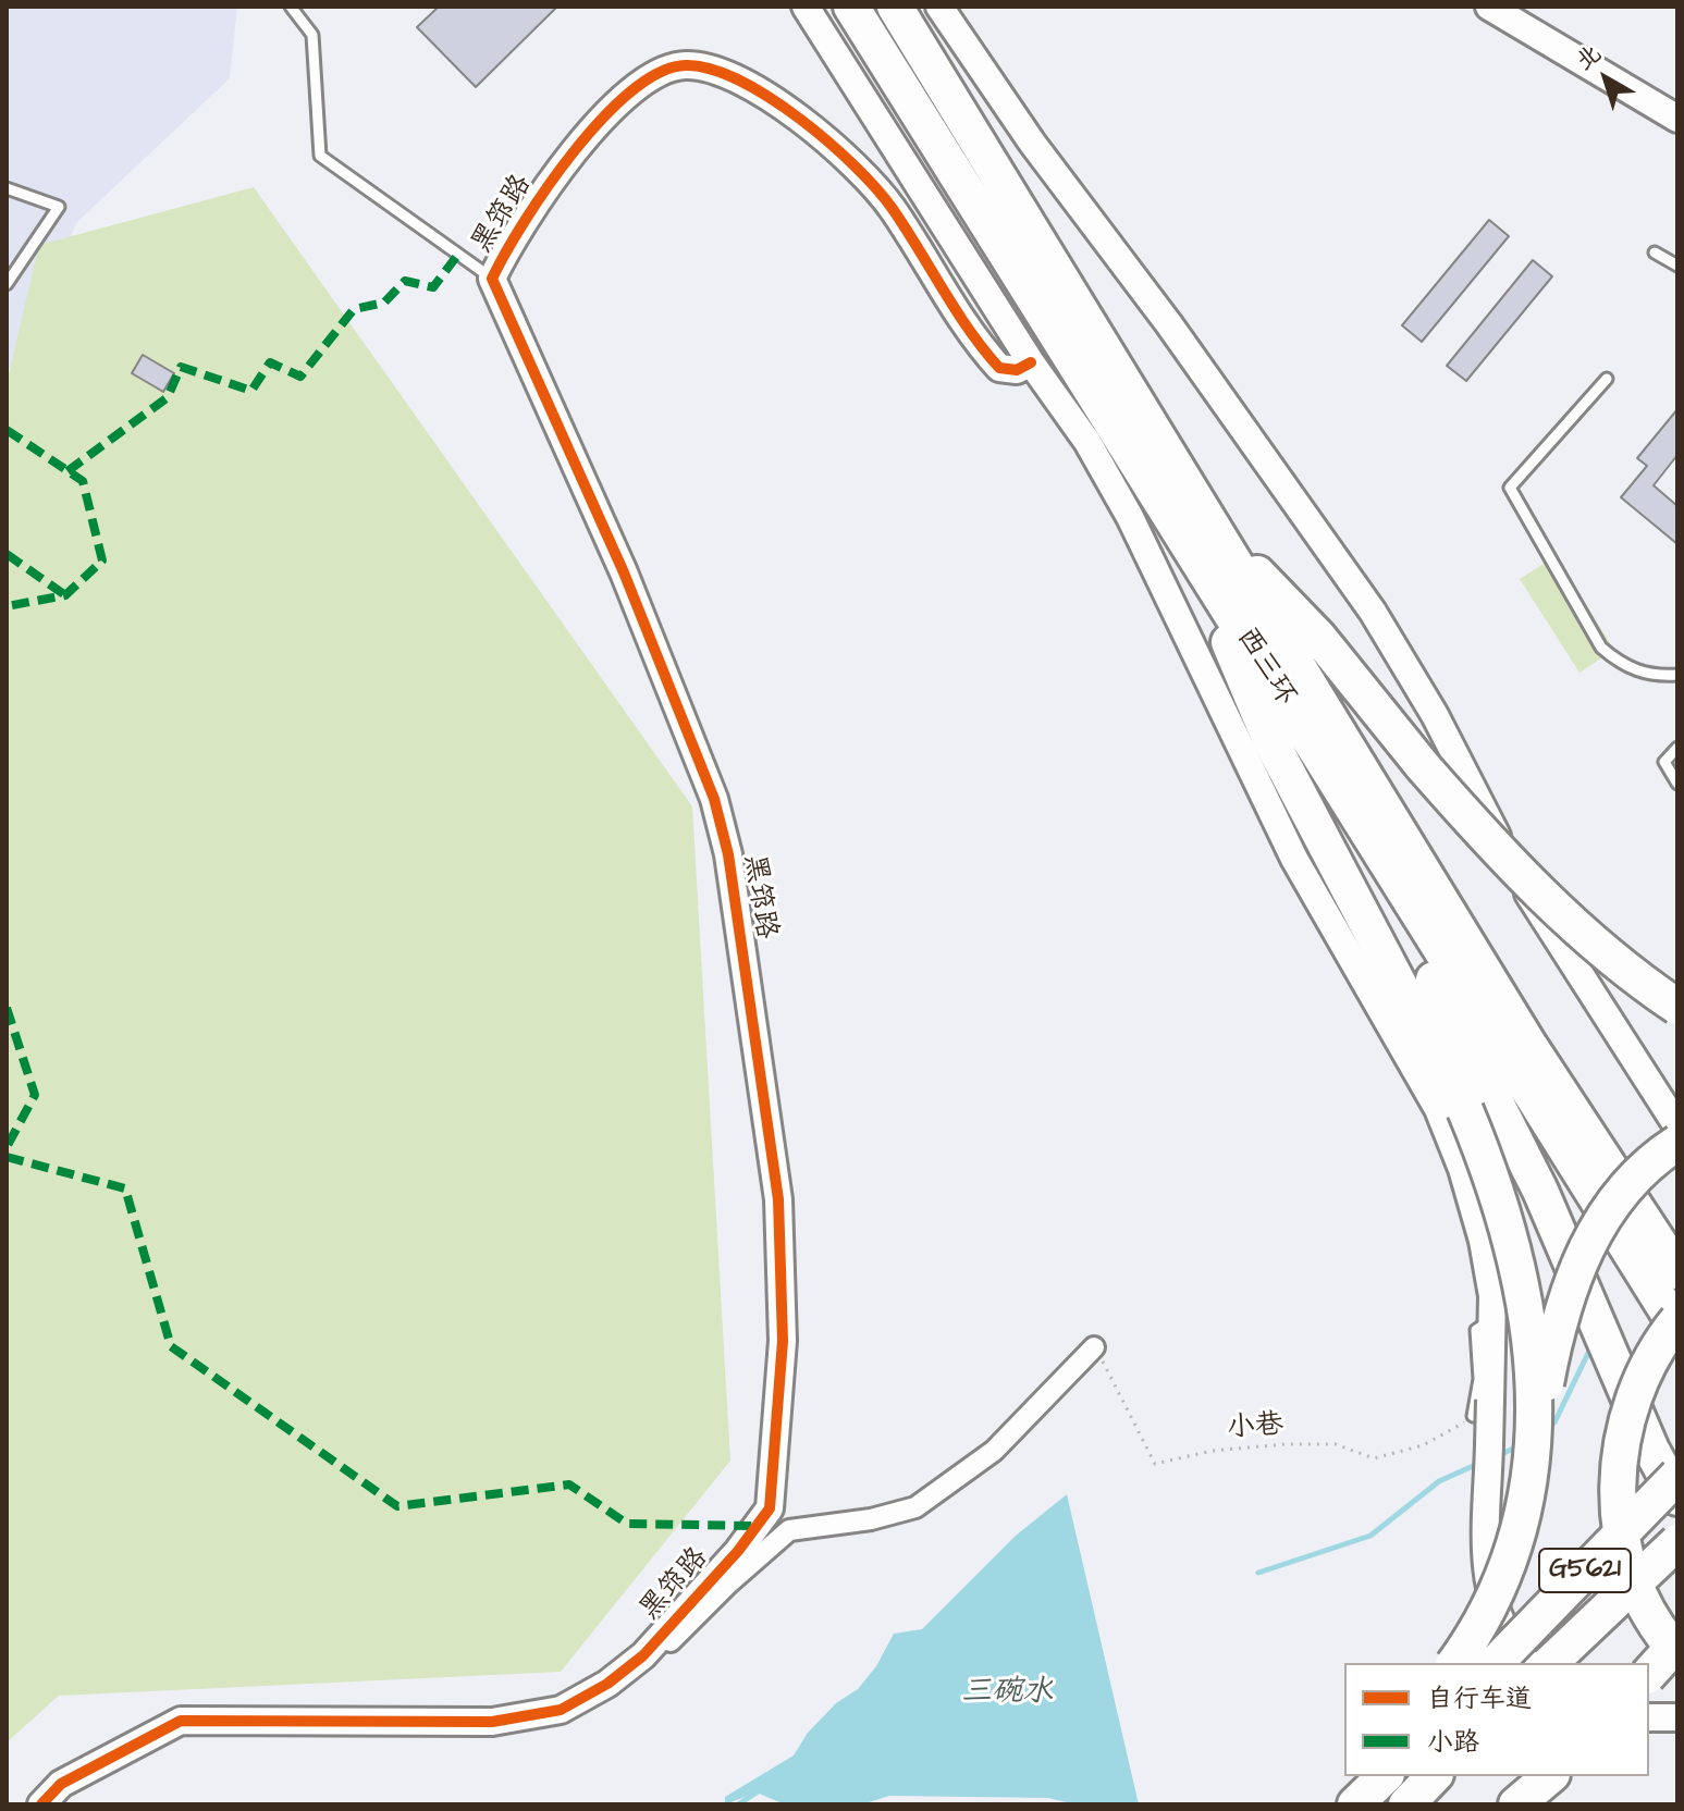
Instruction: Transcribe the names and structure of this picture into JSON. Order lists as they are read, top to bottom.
{
  "streets": {
    "highway": ["西三环", "G5621"],
    "main road": ["黑筇路"],
    "path": ["小巷"]
  },
  "water": ["三碗水"],
  "legend": ["自行车道", "小路"],
  "north": "top left"
}
